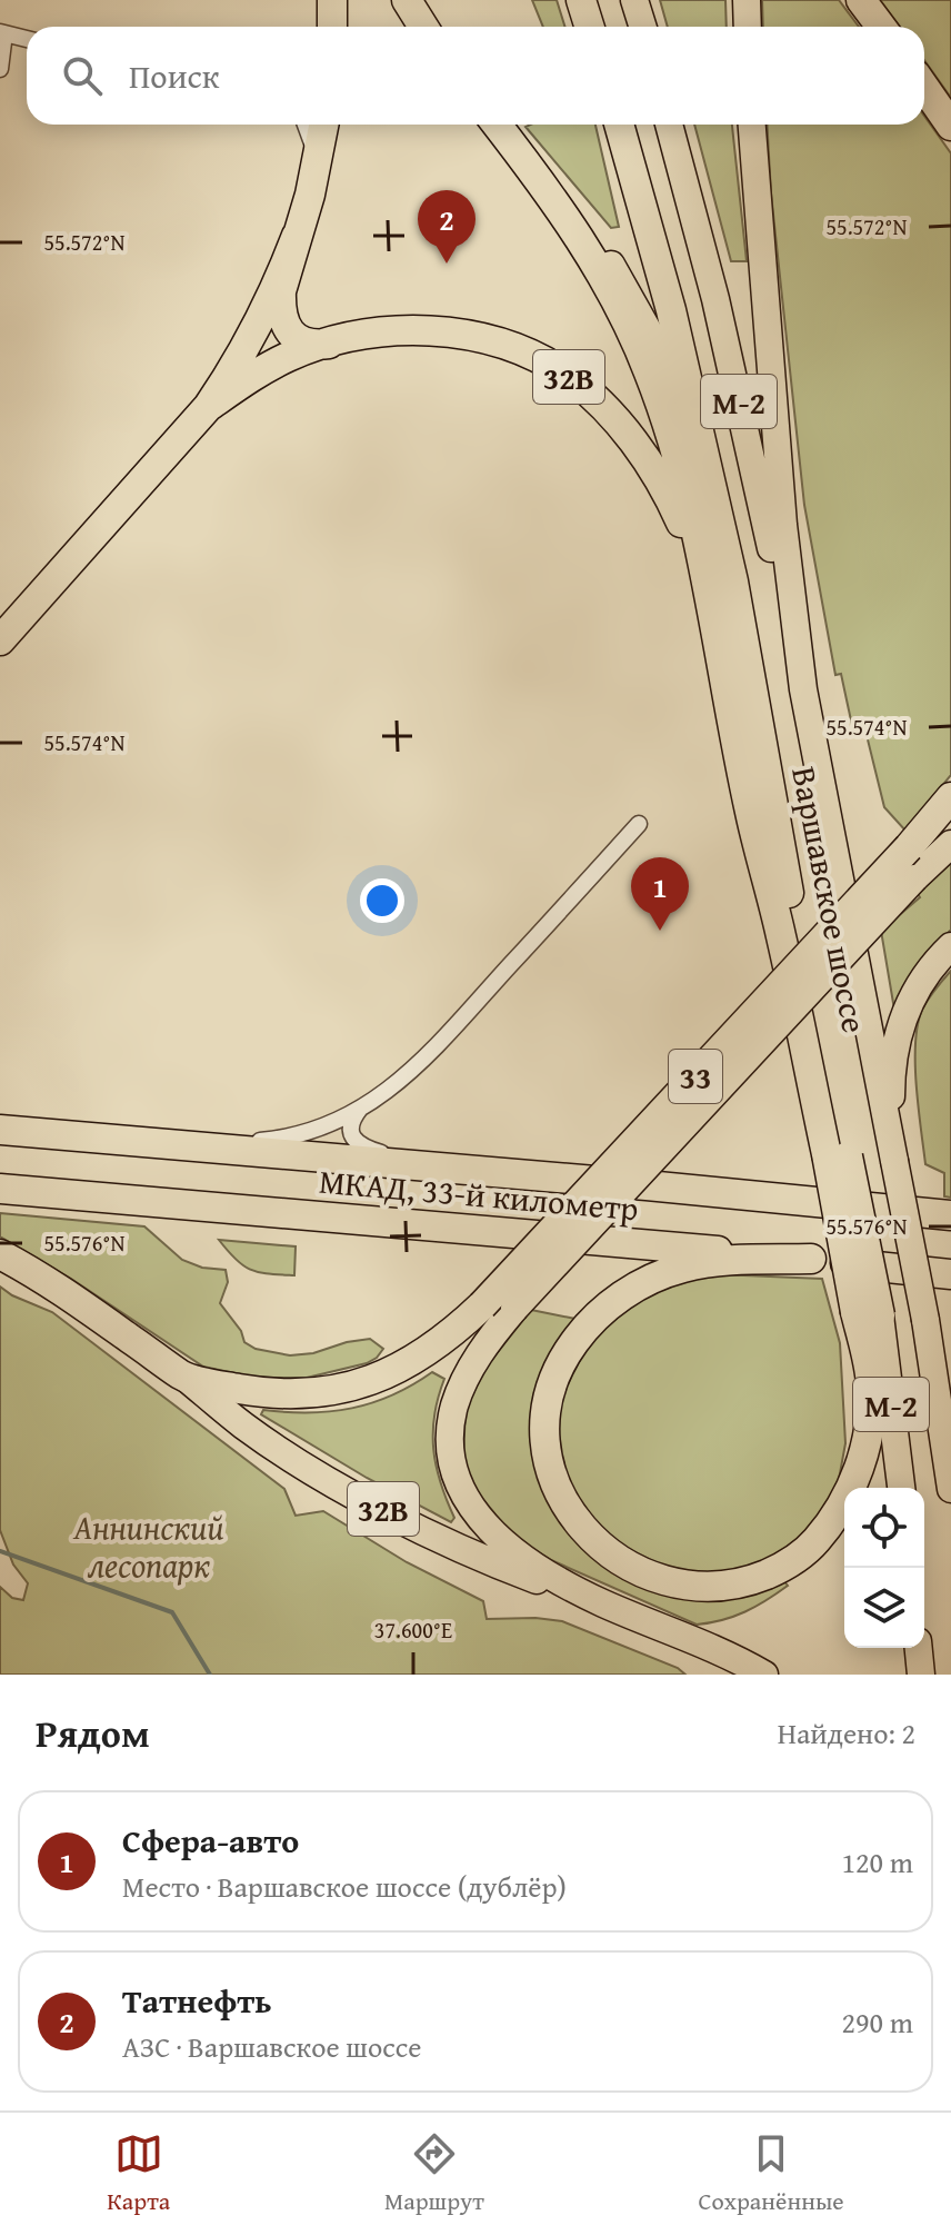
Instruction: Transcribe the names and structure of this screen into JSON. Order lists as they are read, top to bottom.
{
  "streets": {
    "highway": [
      "32B",
      "М-2",
      "Варшавское шоссе",
      "33",
      "МКАД, 33-й километр"
    ]
  },
  "crossings": [
    ["32B", "М-2"],
    ["32B", "Варшавское шоссе"],
    ["32B", "33"],
    ["М-2", "Варшавское шоссе"]
  ],
  "parks": ["Аннинский лесопарк"],
  "page": {
    "search": "Поиск",
    "pins": ["2", "1"],
    "heading": ["Рядом", "Найдено: 2"],
    "list": [
      {
        "mark": "1",
        "name": "Сфера-авто",
        "note": "Место · Варшавское шоссе (дублёр)",
        "value": "120 m"
      },
      {
        "mark": "2",
        "name": "Татнефть",
        "note": "АЗС · Варшавское шоссе",
        "value": "290 m"
      }
    ],
    "nav": ["Карта", "Маршрут", "Сохранённые"]
  },
  "coordinates": [
    "55.572°N",
    "55.574°N",
    "55.576°N",
    "37.600°E"
  ]
}
